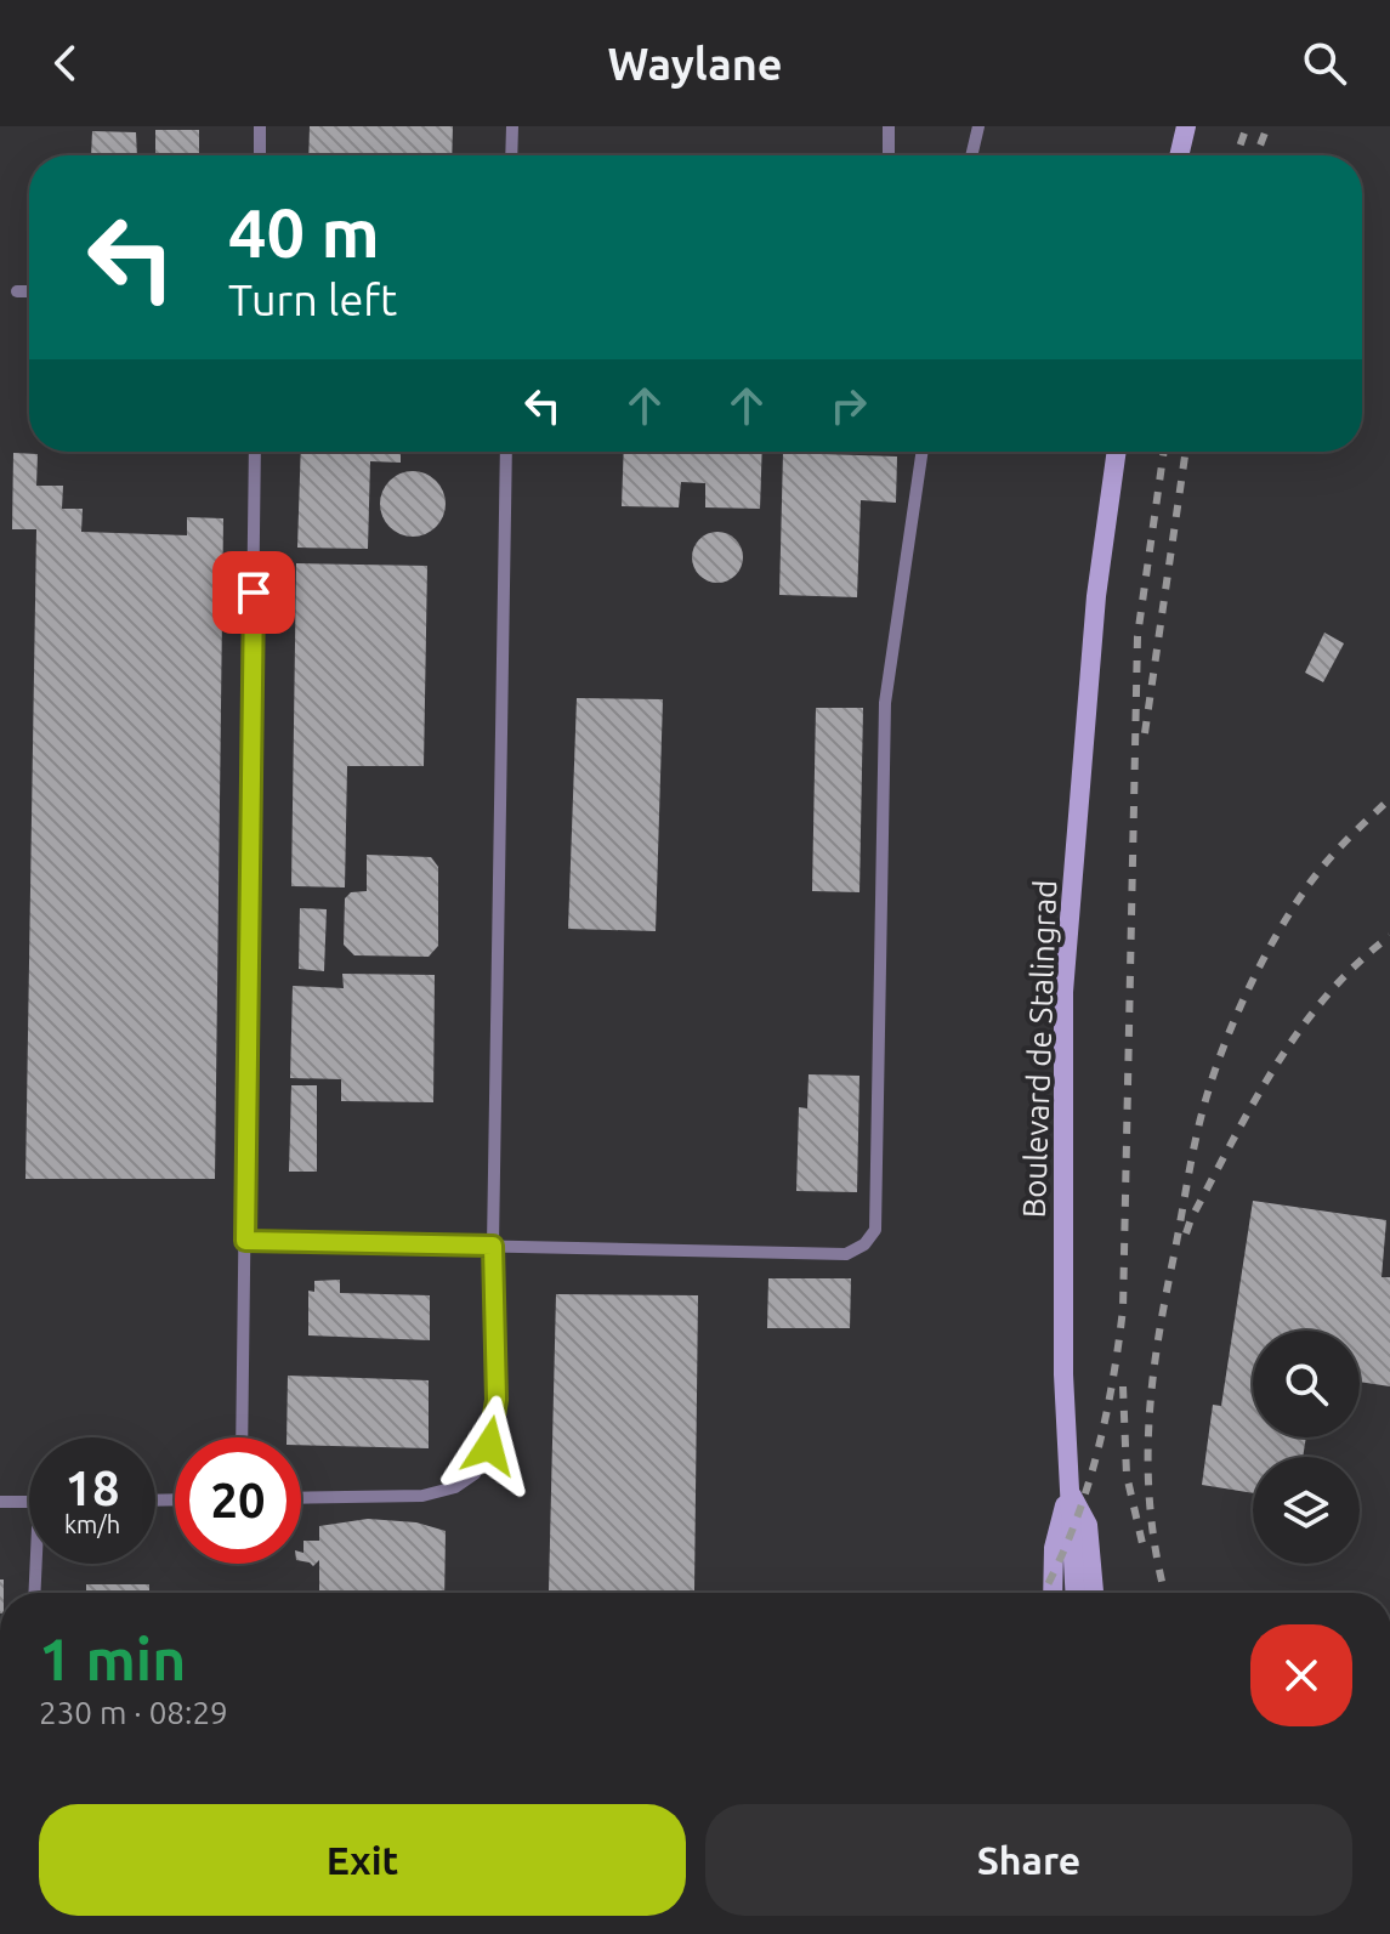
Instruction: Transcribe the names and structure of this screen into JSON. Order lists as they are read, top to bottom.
{
  "streets": {
    "main road": ["Boulevard de Stalingrad"]
  },
  "page": {
    "header": "Waylane",
    "turn": ["40 m", "Turn left"],
    "speed": "18 km/h",
    "limit": "20",
    "heading": ["1 min", "230 m · 08:29"],
    "buttons": ["Exit", "Share"]
  }
}
